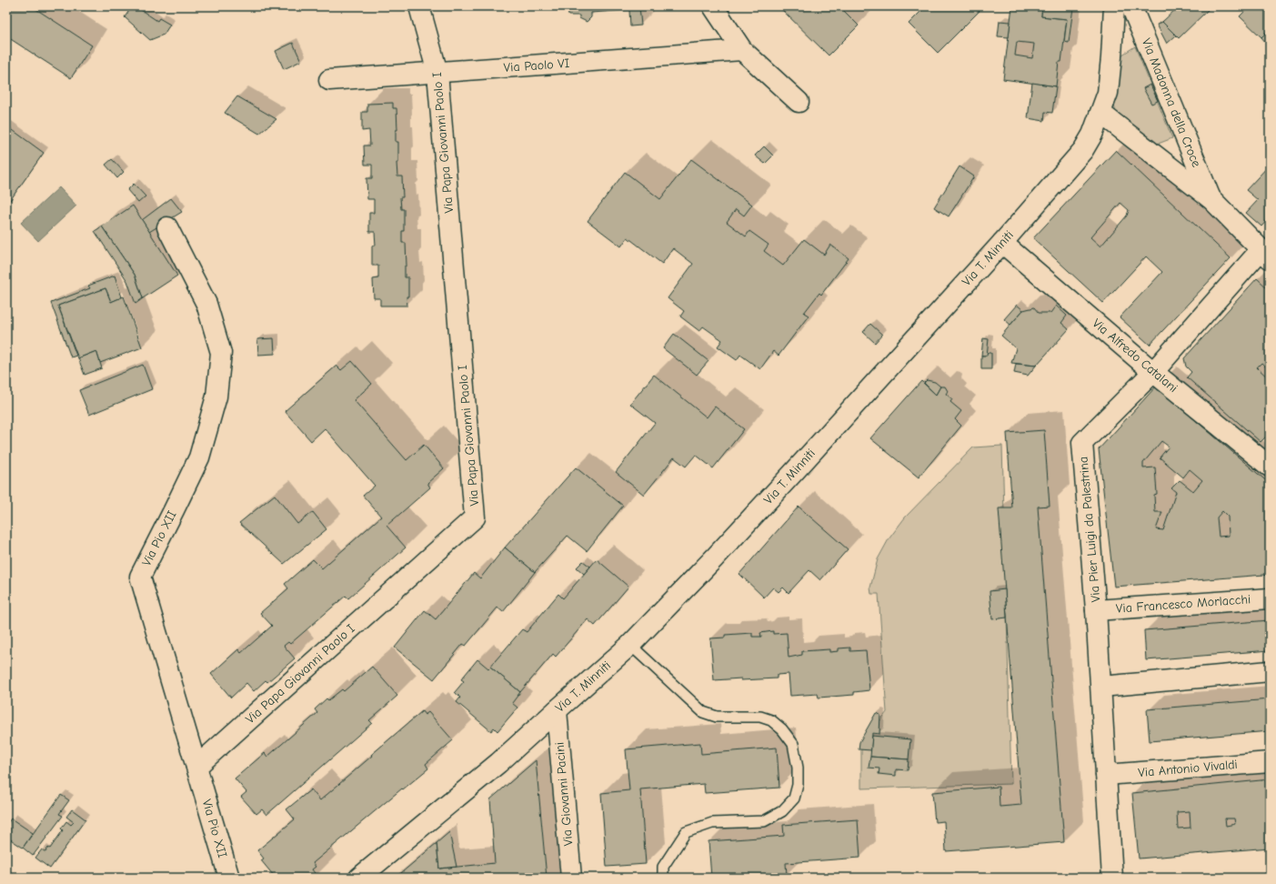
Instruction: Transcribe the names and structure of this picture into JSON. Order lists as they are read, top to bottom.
{
  "streets": {
    "street": [
      "Via Paolo VI",
      "Via Madonna della Croce",
      "Via Papa Giovanni Paolo I",
      "Via T. Minniti",
      "Via Alfredo Catalani",
      "Via Pier Luigi da Palestrina",
      "Via Pio XII",
      "Via Francesco Morlacchi",
      "Via Antonio Vivaldi",
      "Via Giovanni Pacini"
    ]
  },
  "crossings": [
    ["Via Paolo VI", "Via Papa Giovanni Paolo I"],
    ["Via Madonna della Croce", "Via T. Minniti"],
    ["Via Madonna della Croce", "Via Pier Luigi da Palestrina"],
    ["Via Papa Giovanni Paolo I", "Via Pio XII"],
    ["Via T. Minniti", "Via Alfredo Catalani"],
    ["Via T. Minniti", "Via Giovanni Pacini"],
    ["Via Alfredo Catalani", "Via Pier Luigi da Palestrina"],
    ["Via Pier Luigi da Palestrina", "Via Francesco Morlacchi"],
    ["Via Pier Luigi da Palestrina", "Via Antonio Vivaldi"]
  ]
}
